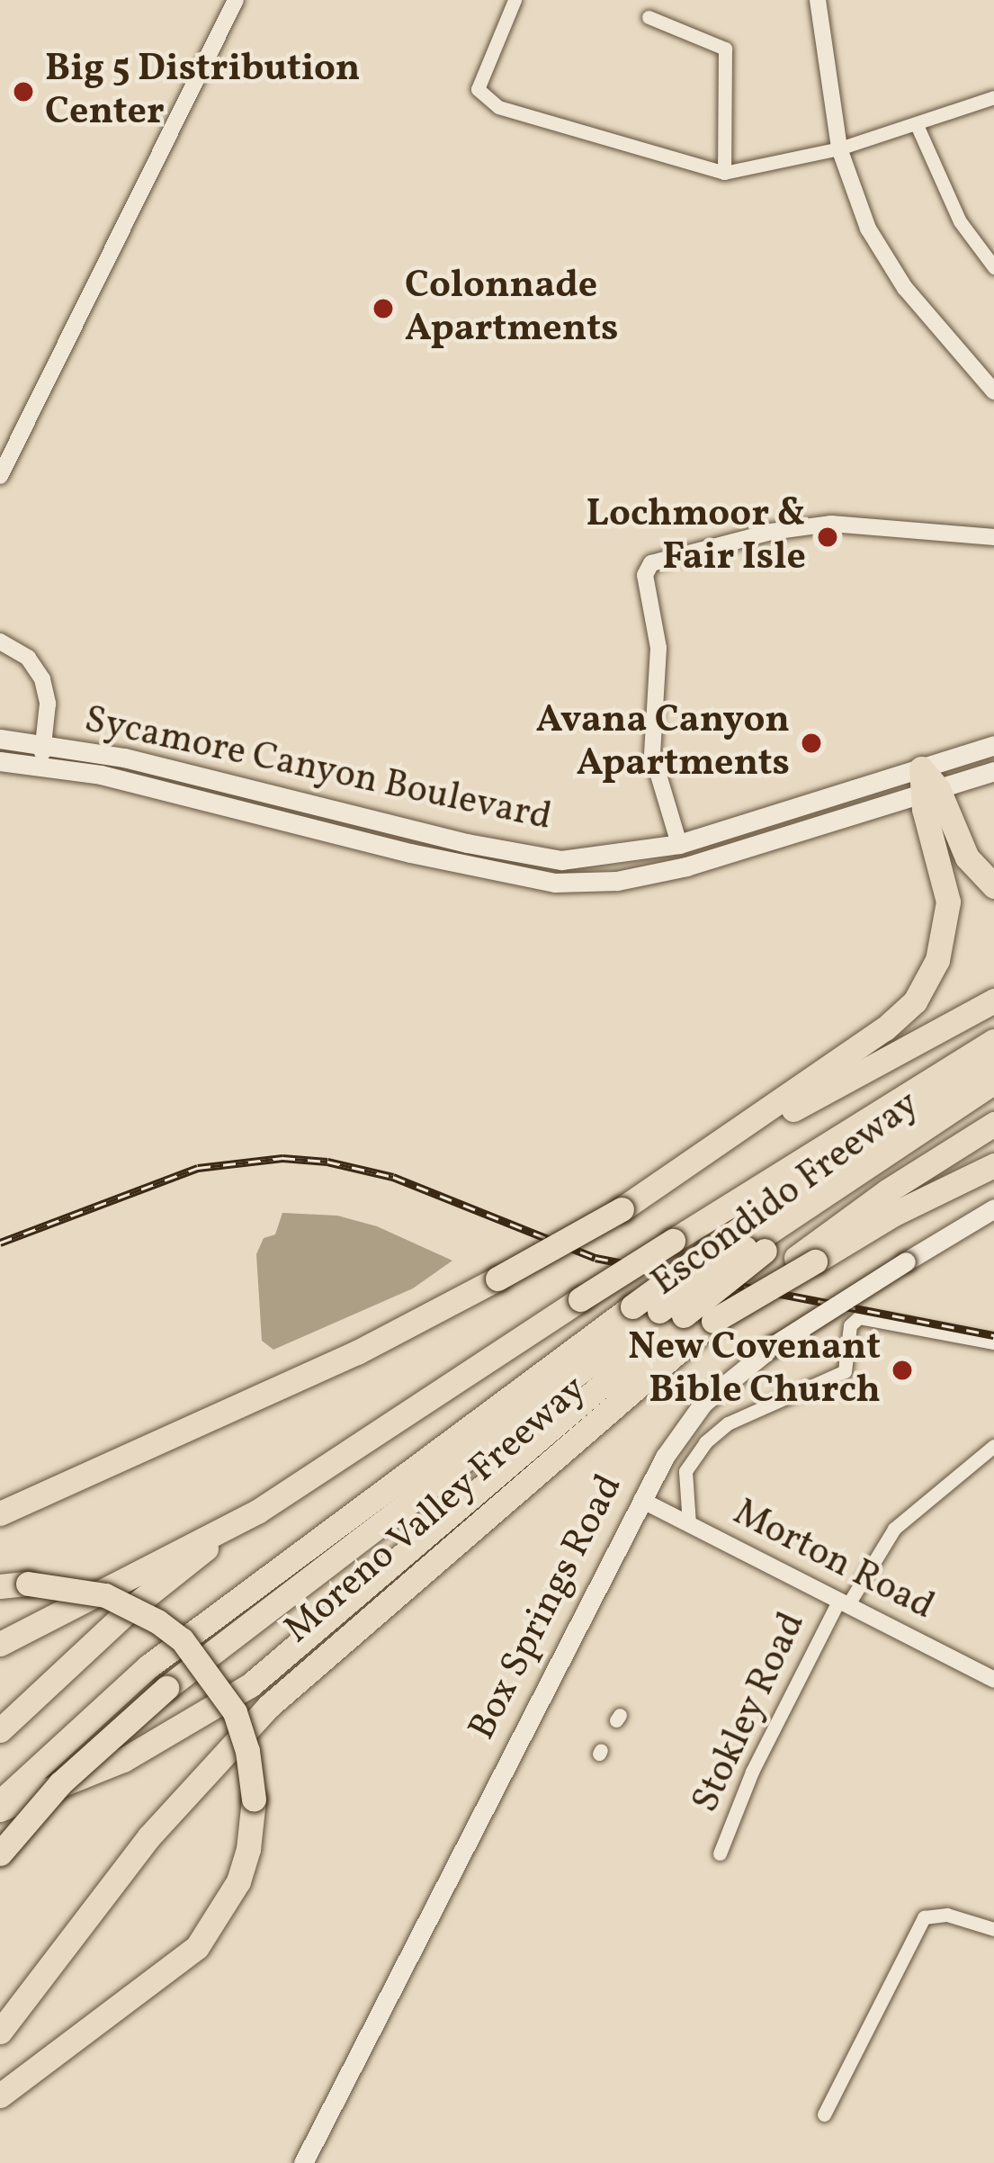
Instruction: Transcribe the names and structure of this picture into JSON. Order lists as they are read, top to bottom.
{
  "streets": {
    "highway": ["Escondido Freeway", "Moreno Valley Freeway"],
    "main road": ["Sycamore Canyon Boulevard", "Box Springs Road"],
    "street": ["Morton Road", "Stokley Road"]
  },
  "crossings": [
    ["Morton Road", "Box Springs Road"],
    ["Morton Road", "Stokley Road"]
  ],
  "places": [
    "Big 5 Distribution Center",
    "Colonnade Apartments",
    "Lochmoor & Fair Isle",
    "Avana Canyon Apartments",
    "New Covenant Bible Church"
  ]
}
